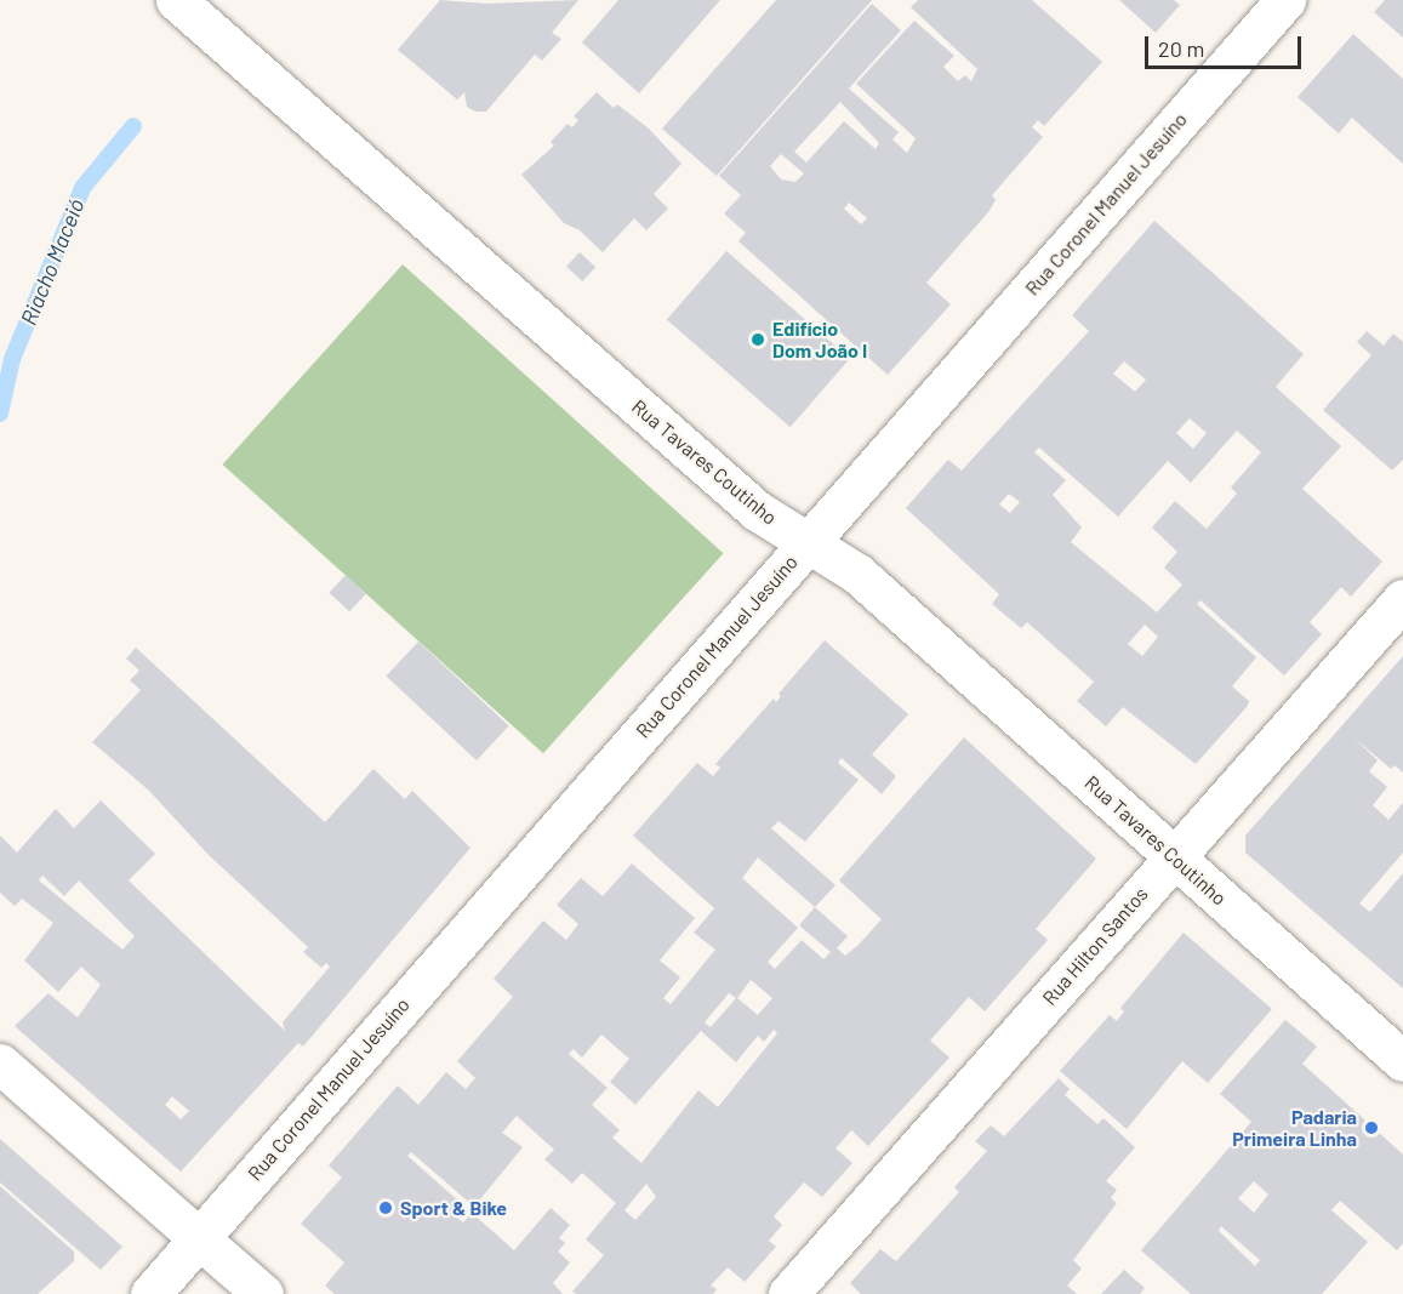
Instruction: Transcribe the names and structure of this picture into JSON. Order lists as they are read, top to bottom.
{
  "streets": {
    "street": ["Rua Coronel Manuel Jesuíno", "Rua Tavares Coutinho", "Rua Hilton Santos"]
  },
  "crossings": [
    ["Rua Coronel Manuel Jesuíno", "Rua Tavares Coutinho"],
    ["Rua Tavares Coutinho", "Rua Hilton Santos"]
  ],
  "water": ["Riacho Maceió"],
  "places": ["Edifício Dom João I", "Padaria Primeira Linha", "Sport & Bike"],
  "scale_bar": "20 m"
}
